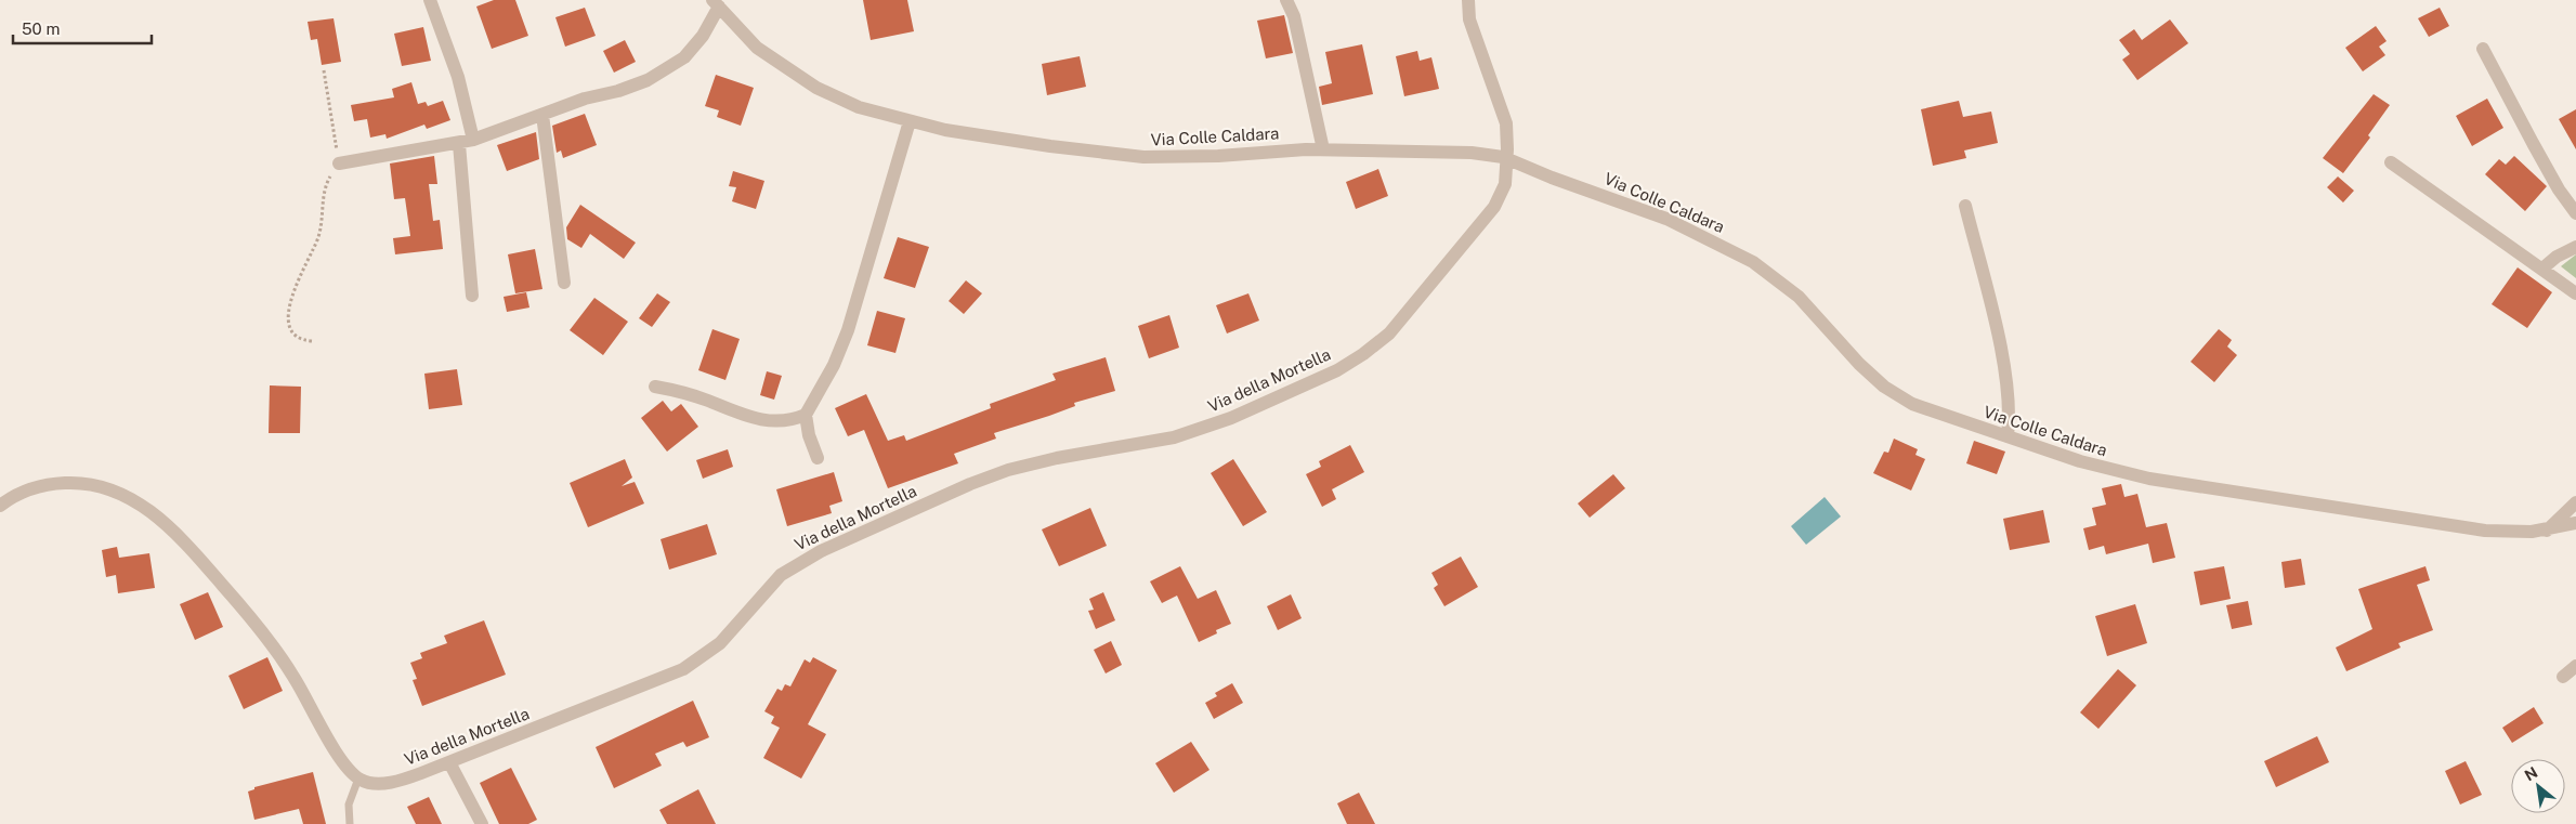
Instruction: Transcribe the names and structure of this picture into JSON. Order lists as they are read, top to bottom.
{
  "streets": {
    "street": ["Via Colle Caldara", "Via della Mortella"]
  },
  "crossings": [
    ["Via Colle Caldara", "Via della Mortella"]
  ],
  "scale_bar": "50 m",
  "north": "top left"
}
